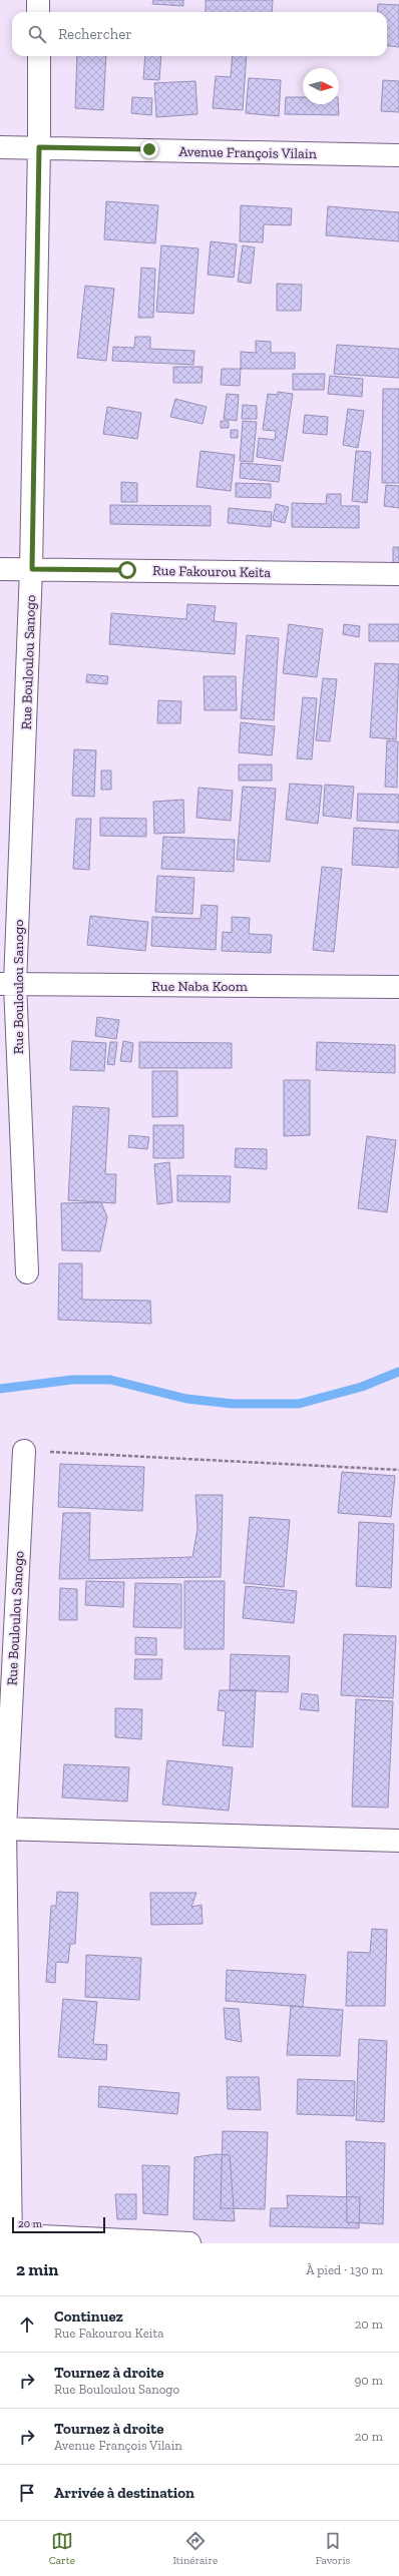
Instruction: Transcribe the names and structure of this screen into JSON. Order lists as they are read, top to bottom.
{
  "streets": {
    "street": [
      "Avenue François Vilain",
      "Rue Fakourou Keita",
      "Rue Bouloulou Sanogo",
      "Rue Naba Koom"
    ]
  },
  "crossings": [
    ["Avenue François Vilain", "Rue Bouloulou Sanogo"],
    ["Rue Fakourou Keita", "Rue Bouloulou Sanogo"],
    ["Rue Bouloulou Sanogo", "Rue Naba Koom"]
  ],
  "scale_bar": "20 m",
  "north": "right",
  "page": {
    "search": "Rechercher",
    "scale": "20 m",
    "heading": ["2 min", "À pied · 130 m"],
    "list": [
      ["Continuez", "Rue Fakourou Keita", "20 m"],
      ["Tournez à droite", "Rue Bouloulou Sanogo", "90 m"],
      ["Tournez à droite", "Avenue François Vilain", "20 m"],
      "Arrivée à destination"
    ],
    "nav": ["Carte", "Itinéraire", "Favoris"]
  }
}
